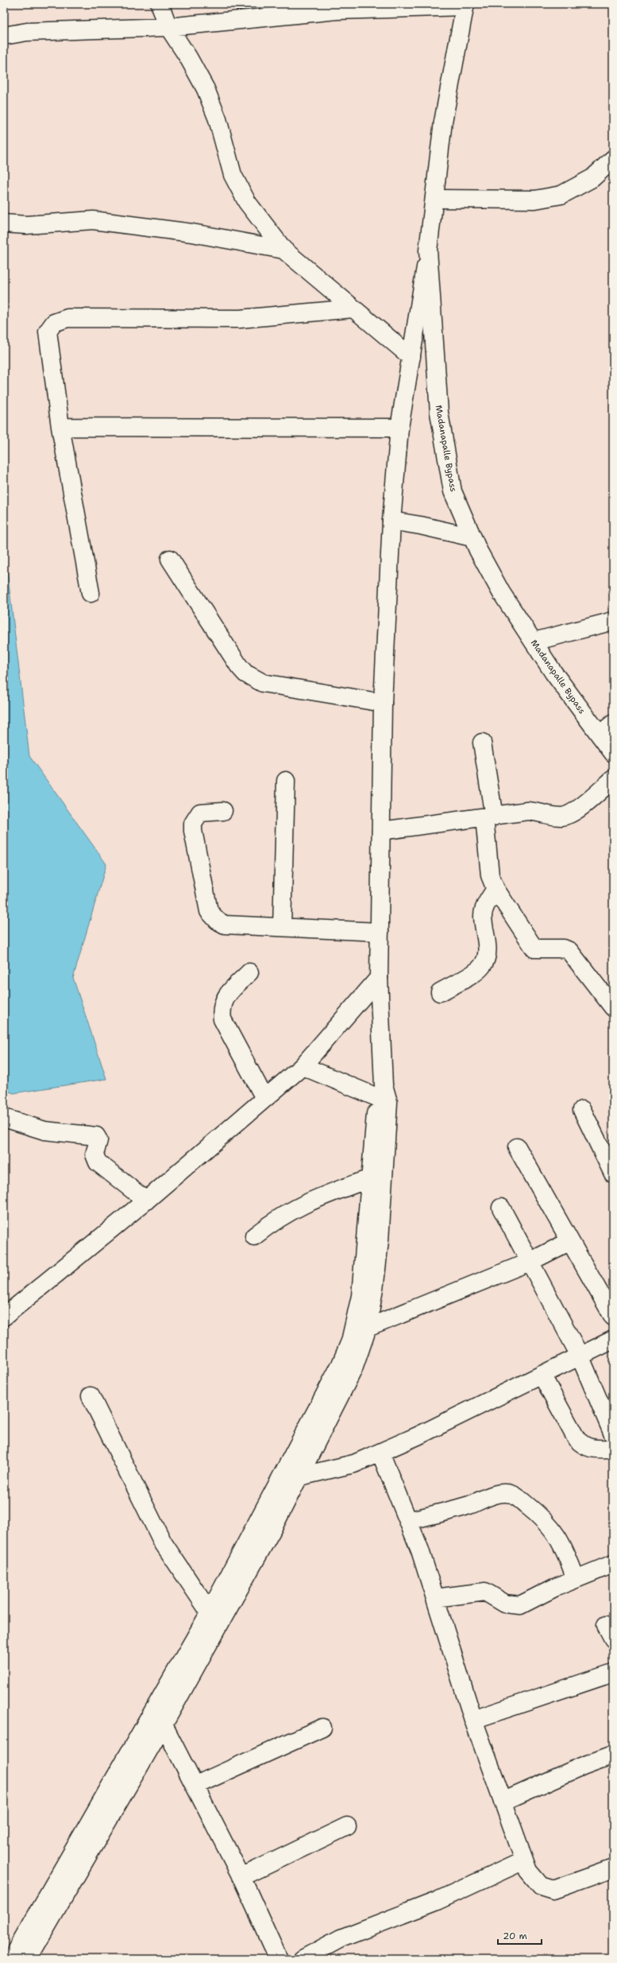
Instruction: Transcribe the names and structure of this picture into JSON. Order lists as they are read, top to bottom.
{
  "streets": {
    "main road": ["Madanapalle Bypass"]
  },
  "scale_bar": "20 m"
}
